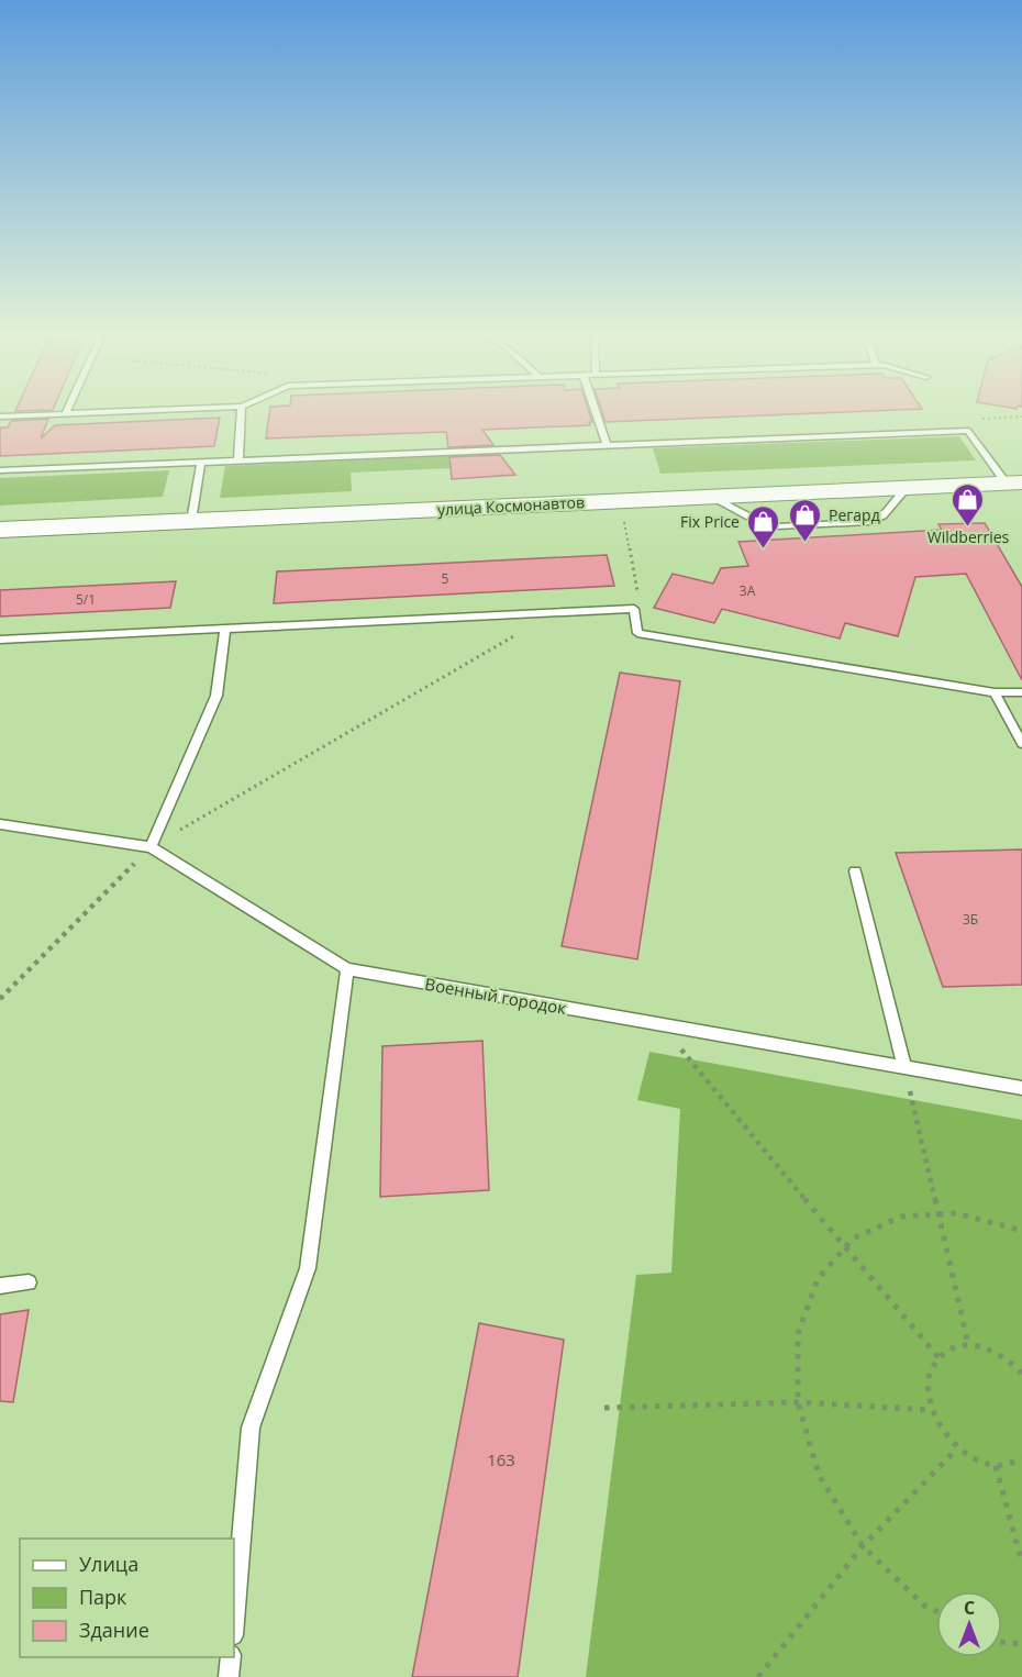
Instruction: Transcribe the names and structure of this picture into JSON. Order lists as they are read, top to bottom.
{
  "streets": {
    "main road": ["улица Космонавтов"],
    "lane": ["Военный городок"]
  },
  "places": {
    "shop": ["Wildberries", "Регард", "Fix Price"]
  },
  "house_numbers": [
    "5",
    "3А",
    "5/1",
    "3Б",
    "163"
  ],
  "legend": ["Улица", "Парк", "Здание"],
  "north": "top"
}
